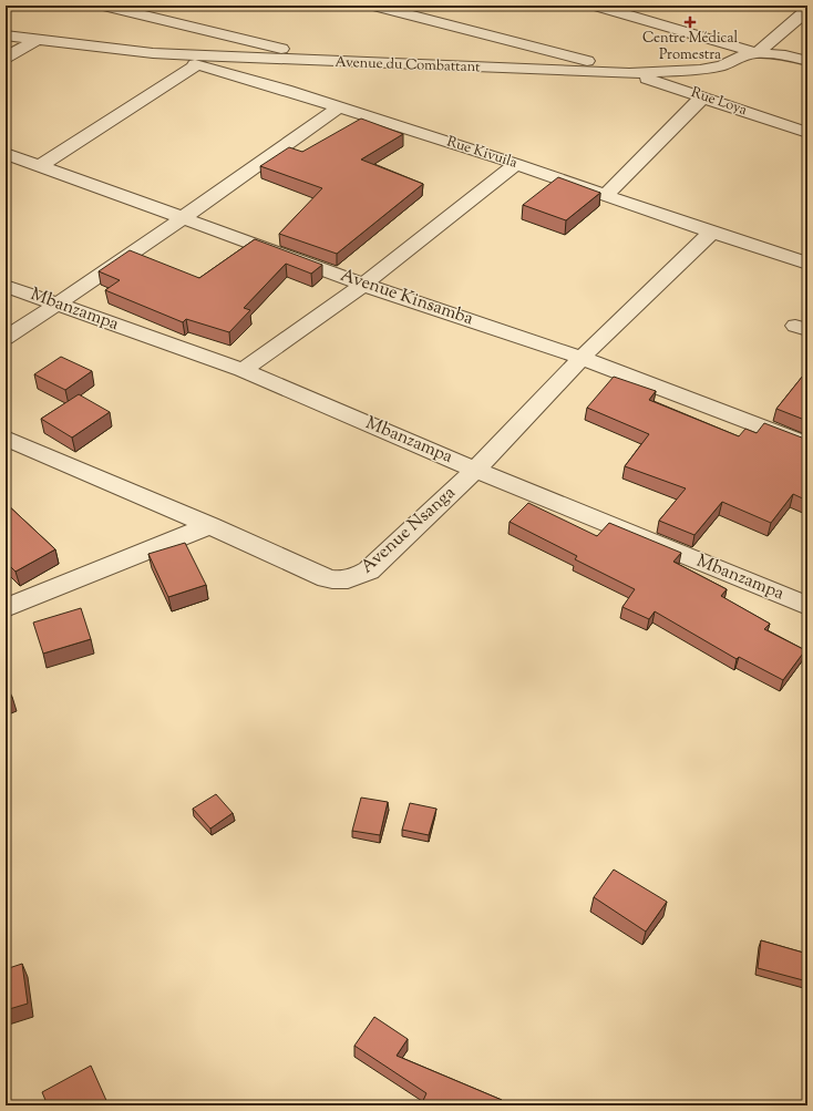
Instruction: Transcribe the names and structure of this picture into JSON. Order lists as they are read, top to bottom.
{
  "streets": {
    "street": [
      "Avenue du Combattant",
      "Rue Loya",
      "Rue Kivuila",
      "Avenue Kinsamba",
      "Mbanzampa",
      "Avenue Nsanga"
    ]
  },
  "crossings": [
    ["Avenue du Combattant", "Rue Loya"],
    ["Avenue du Combattant", "Rue Kivuila"],
    ["Rue Kivuila", "Avenue Nsanga"],
    ["Avenue Kinsamba", "Avenue Nsanga"],
    ["Mbanzampa", "Avenue Nsanga"]
  ],
  "places": {
    "health": ["Centre Médical Promestra"]
  }
}
